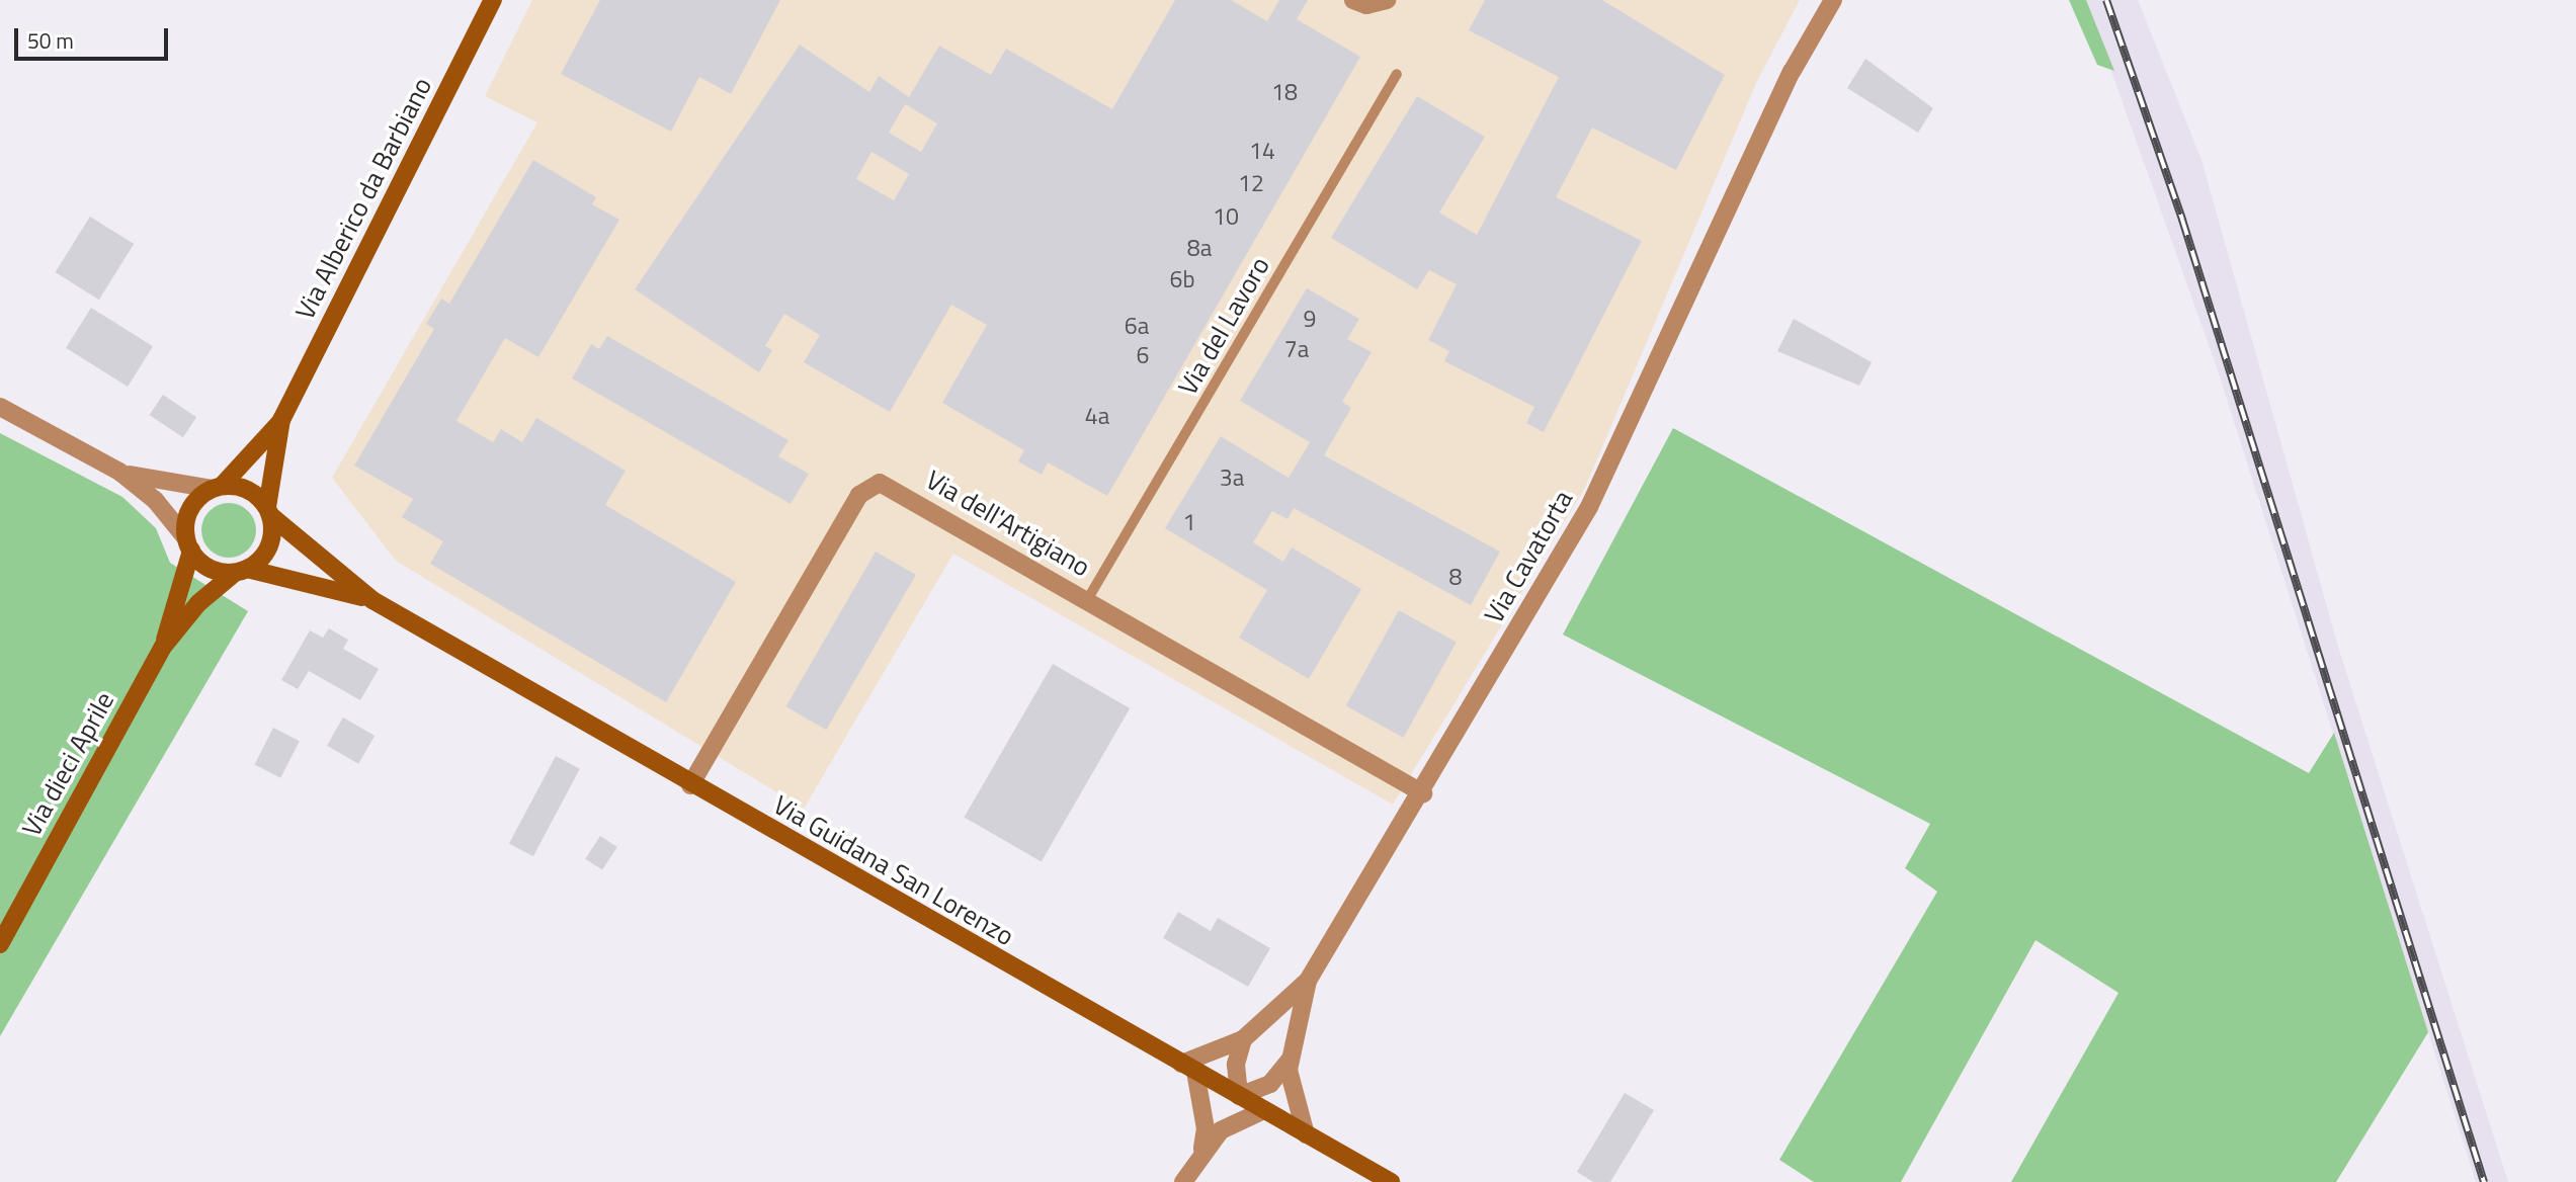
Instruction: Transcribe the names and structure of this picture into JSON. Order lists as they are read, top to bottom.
{
  "streets": {
    "main road": ["Via Alberico da Barbiano", "Via dieci Aprile", "Via Guidana San Lorenzo"],
    "street": ["Via dell'Artigiano", "Via Cavatorta"],
    "lane": ["Via del Lavoro"]
  },
  "crossings": [
    ["Via Alberico da Barbiano", "Via dieci Aprile"],
    ["Via del Lavoro", "Via dell'Artigiano"],
    ["Via dell'Artigiano", "Via Cavatorta"],
    ["Via dell'Artigiano", "Via Guidana San Lorenzo"],
    ["Via Cavatorta", "Via Guidana San Lorenzo"]
  ],
  "house_numbers": [
    "18",
    "14",
    "12",
    "10",
    "8a",
    "6b",
    "9",
    "6a",
    "7a",
    "6",
    "4a",
    "3a",
    "1",
    "8"
  ],
  "scale_bar": "50 m"
}
